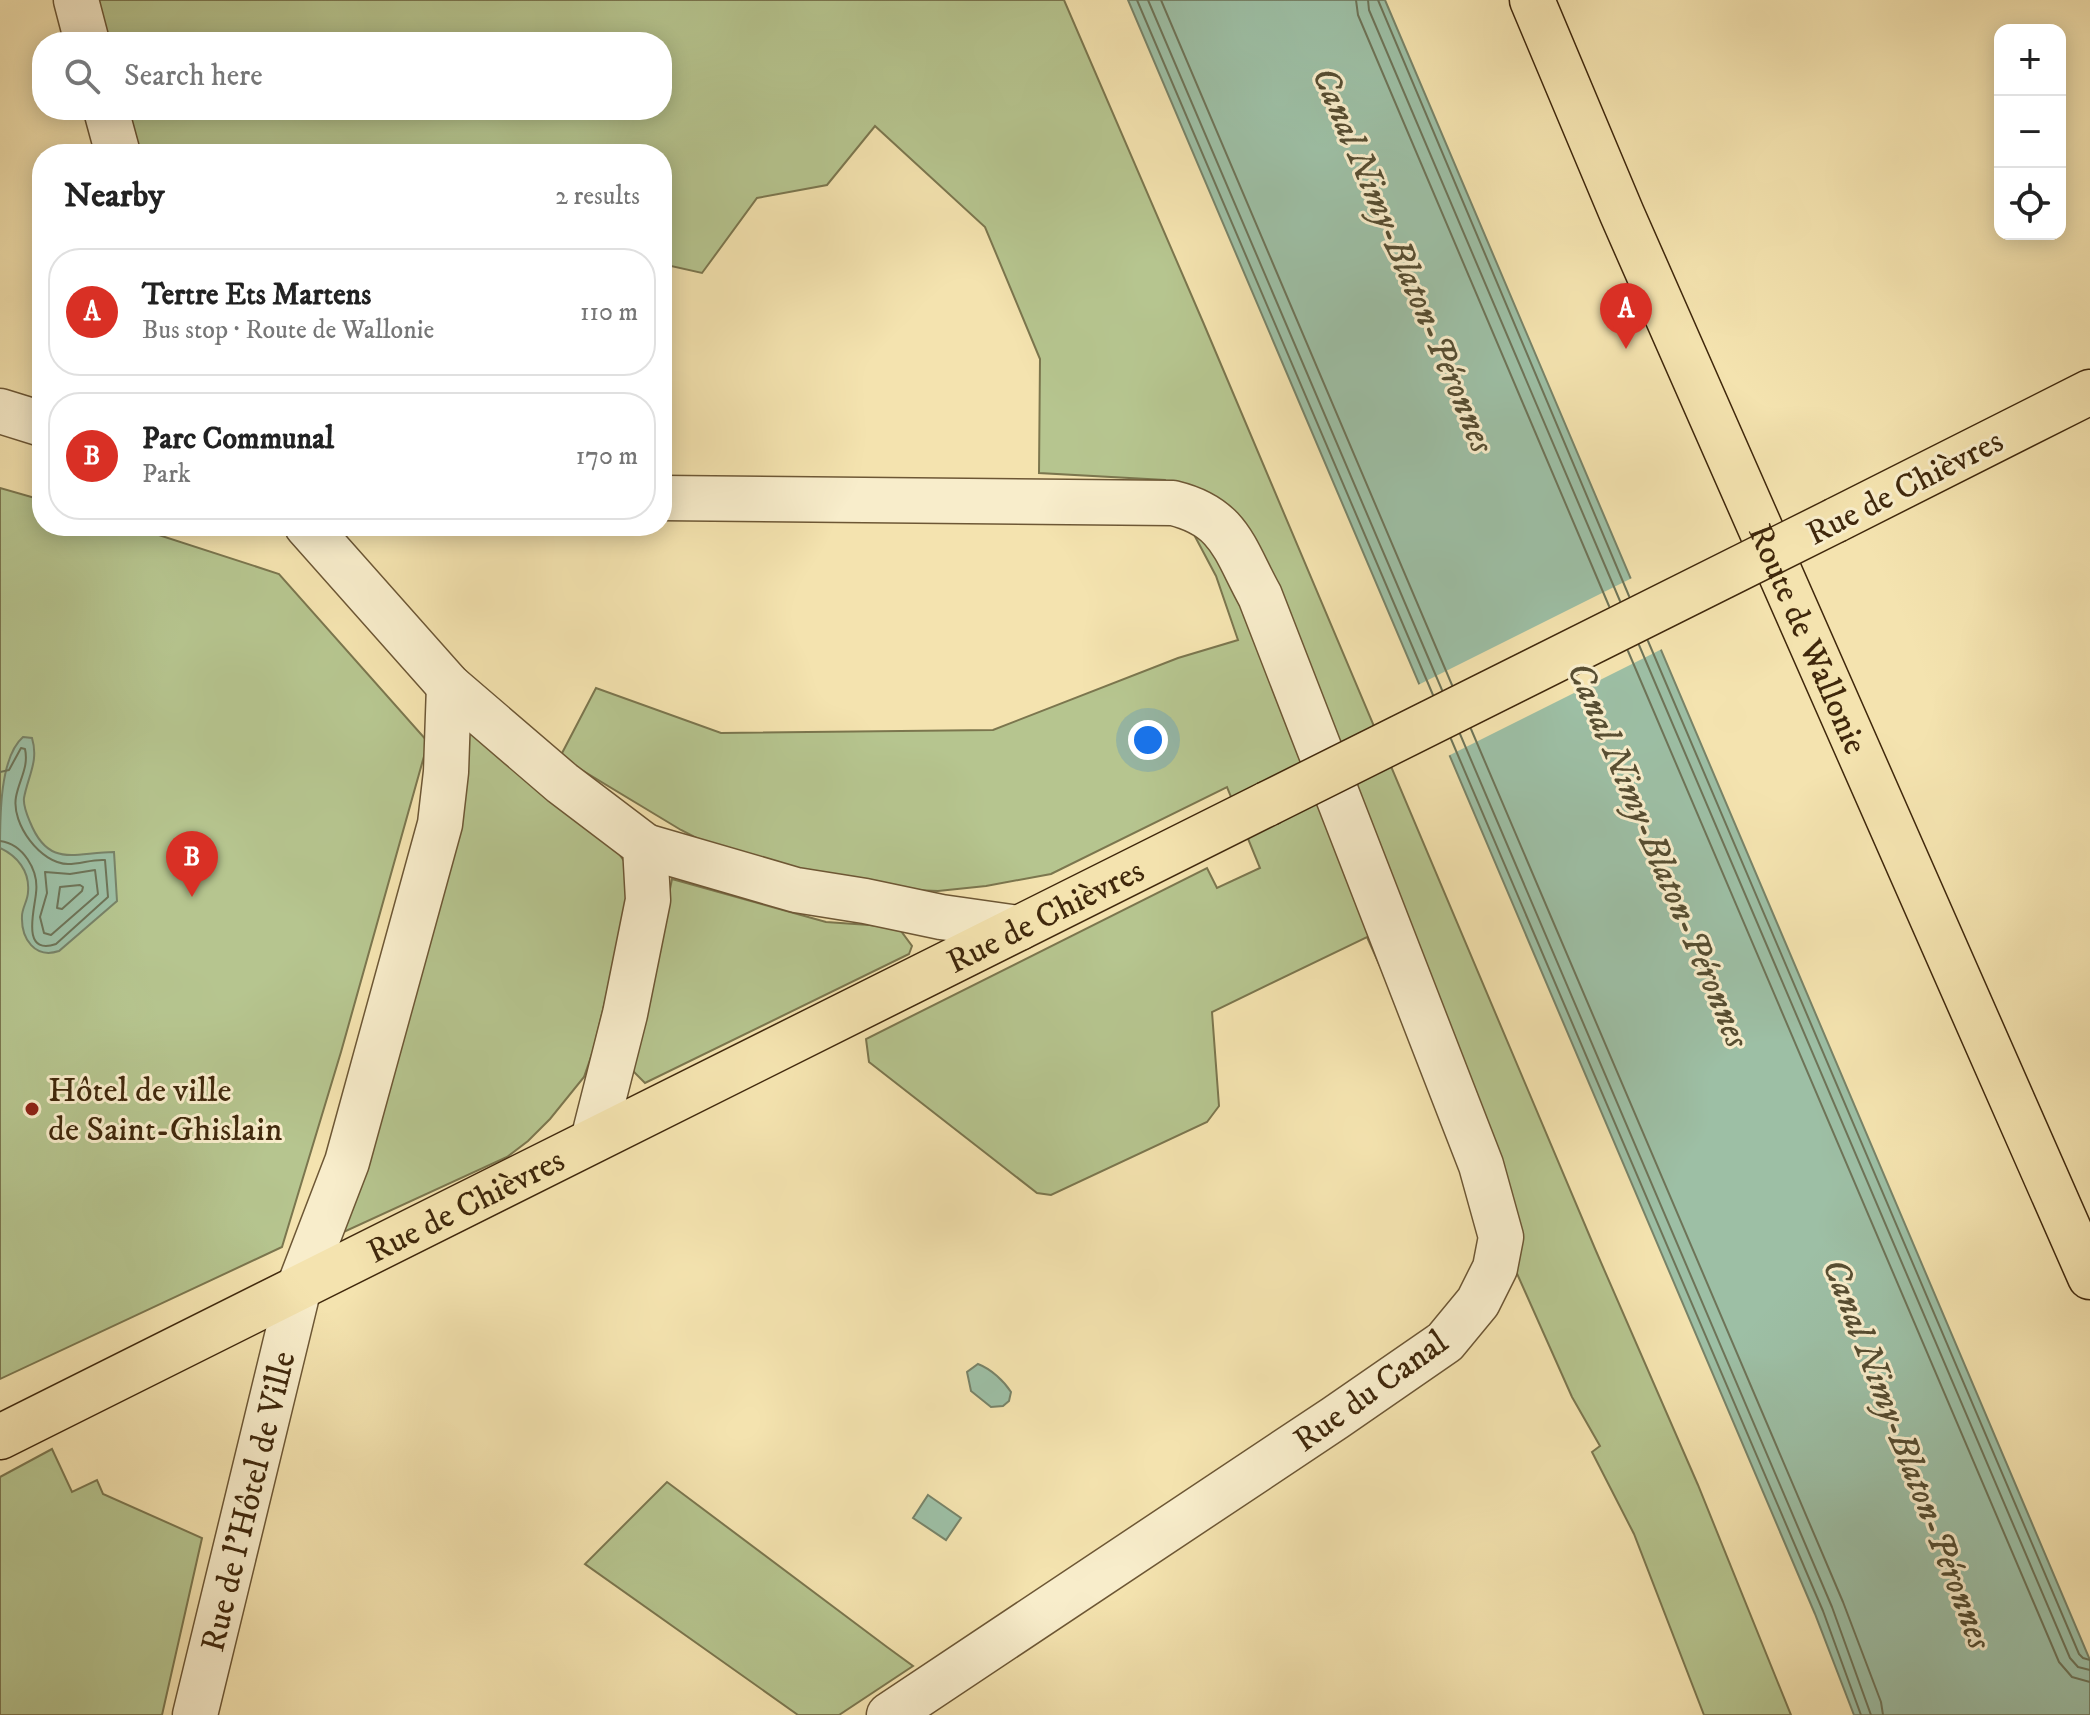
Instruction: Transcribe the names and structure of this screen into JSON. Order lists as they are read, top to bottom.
{
  "streets": {
    "main road": ["Rue de Chièvres", "Route de Wallonie"],
    "street": ["Rue du Canal", "Rue de l'Hôtel de Ville"]
  },
  "crossings": [
    ["Rue de Chièvres", "Rue de l'Hôtel de Ville"]
  ],
  "water": ["Canal Nimy-Blaton-Péronnes"],
  "places": ["Hôtel de ville de Saint-Ghislain"],
  "page": {
    "map_buttons": ["+", "−"],
    "search": "Search here",
    "heading": ["Nearby", "2 results"],
    "list": [
      {
        "mark": "A",
        "name": "Tertre Ets Martens",
        "note": "Bus stop · Route de Wallonie",
        "value": "110 m"
      },
      {
        "mark": "B",
        "name": "Parc Communal",
        "note": "Park",
        "value": "170 m"
      }
    ],
    "pins": ["A", "B"]
  }
}
